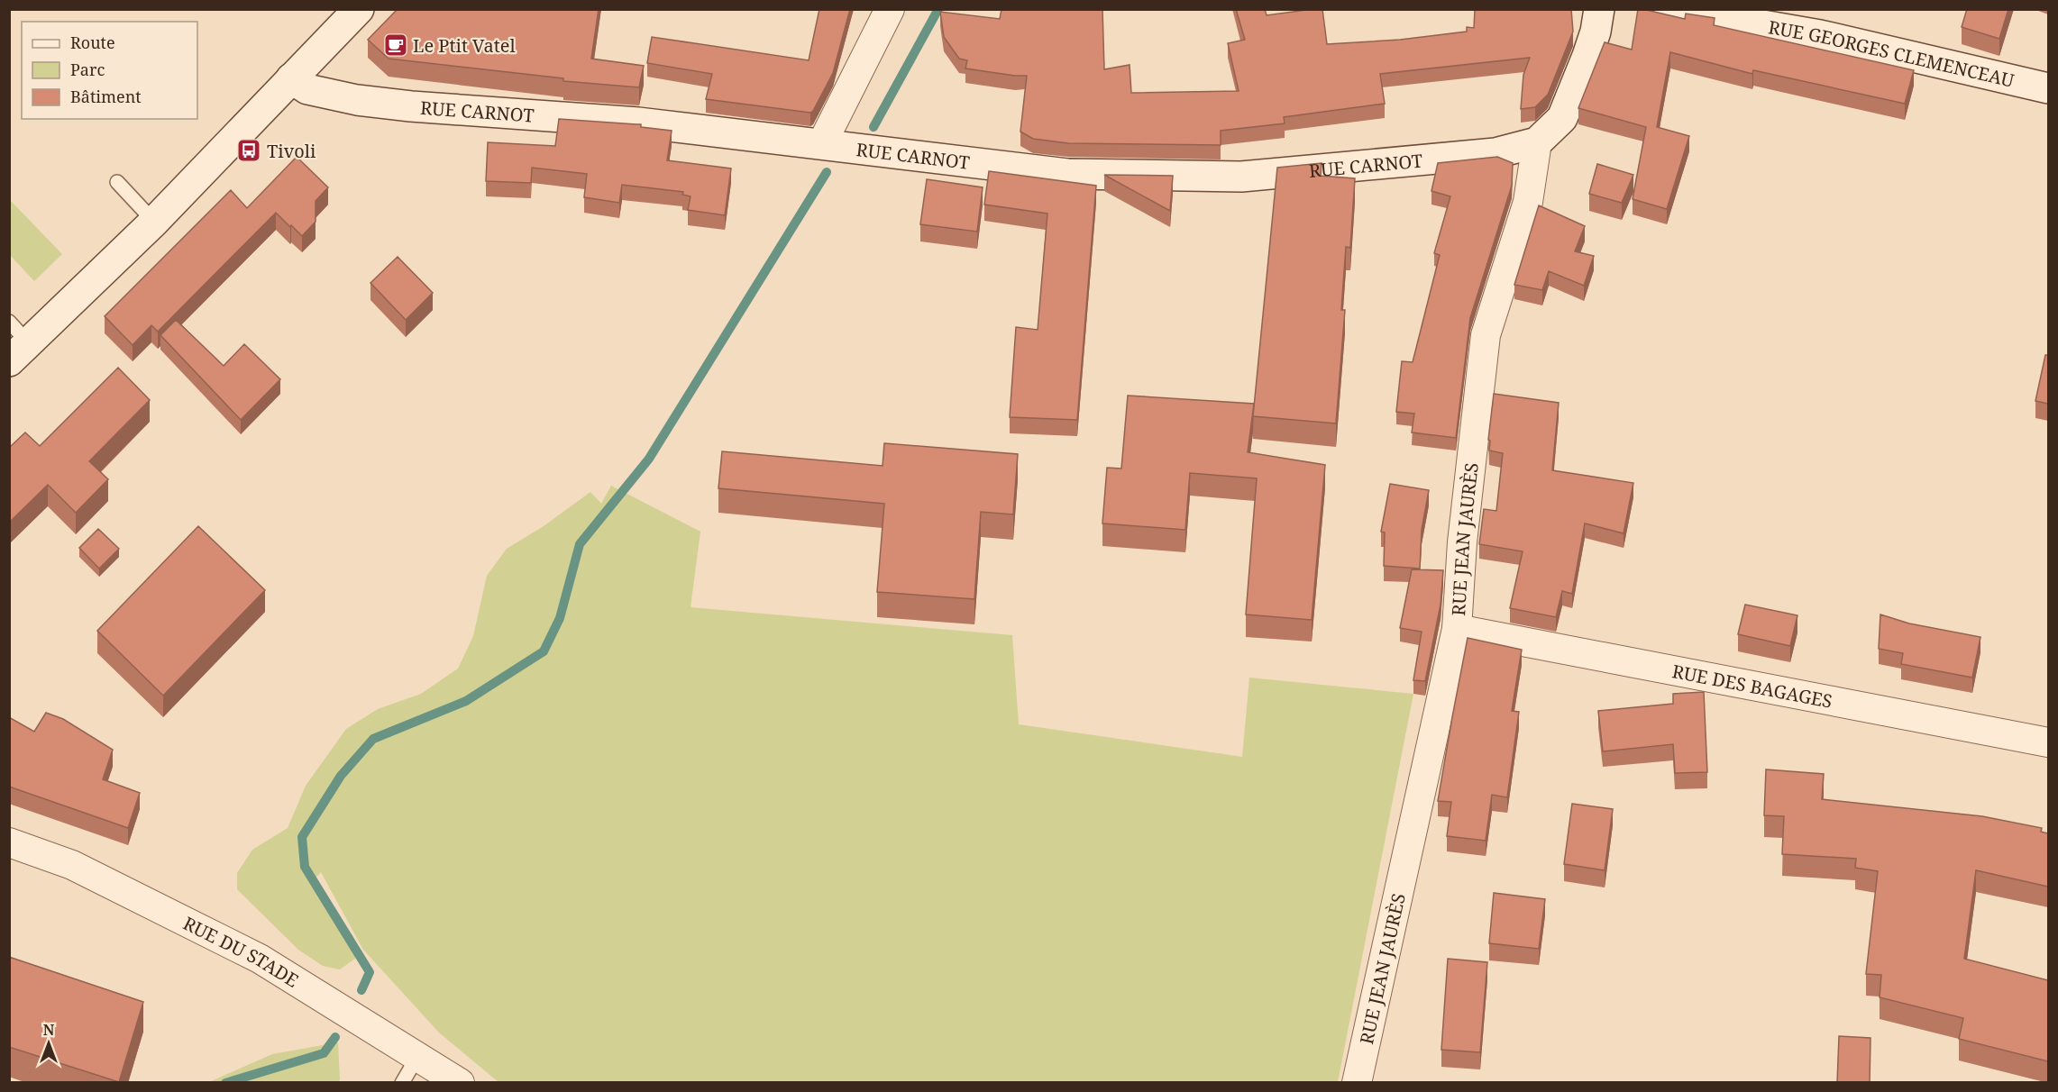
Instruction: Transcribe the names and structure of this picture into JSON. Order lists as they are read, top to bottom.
{
  "streets": {
    "street": [
      "RUE GEORGES CLEMENCEAU",
      "RUE CARNOT",
      "RUE JEAN JAURÈS",
      "RUE DES BAGAGES",
      "RUE DU STADE"
    ]
  },
  "crossings": [
    ["RUE CARNOT", "RUE JEAN JAURÈS"],
    ["RUE JEAN JAURÈS", "RUE DES BAGAGES"]
  ],
  "places": {
    "cafe": ["Le Ptit Vatel"],
    "bus stop": ["Tivoli"]
  },
  "legend": ["Route", "Parc", "Bâtiment"],
  "north": "top"
}
